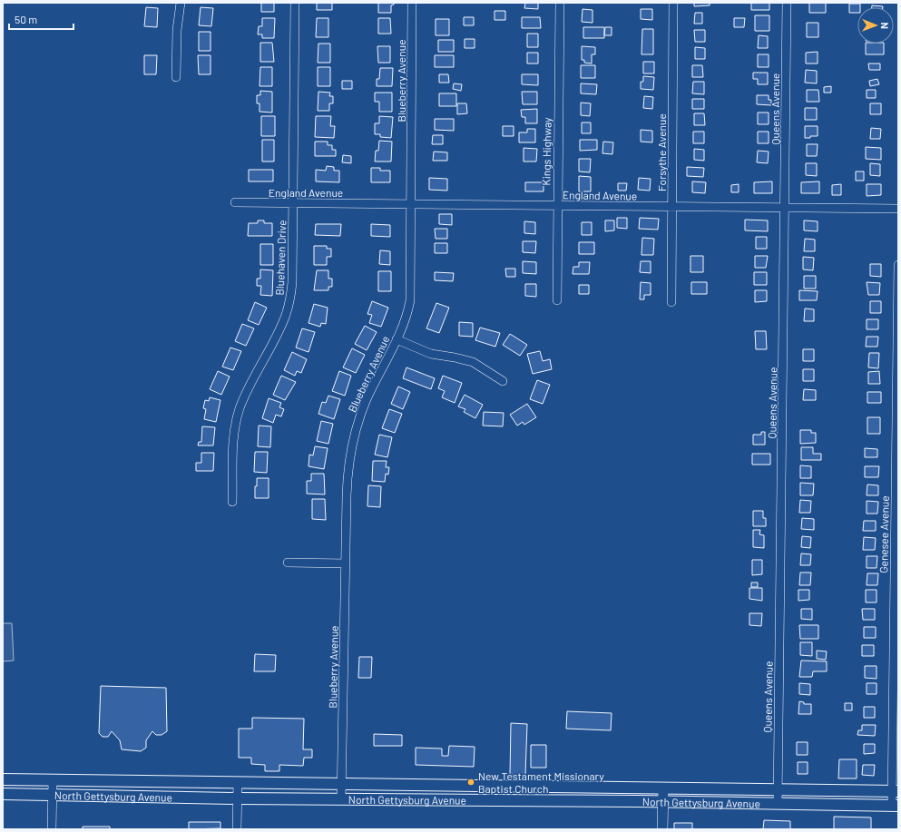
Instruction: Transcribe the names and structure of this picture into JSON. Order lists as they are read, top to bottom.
{
  "streets": {
    "main road": ["North Gettysburg Avenue"],
    "street": [
      "Blueberry Avenue",
      "Queens Avenue",
      "Kings Highway",
      "Forsythe Avenue",
      "England Avenue",
      "Bluehaven Drive",
      "Genesee Avenue"
    ]
  },
  "crossings": [
    ["Blueberry Avenue", "England Avenue"],
    ["Blueberry Avenue", "North Gettysburg Avenue"],
    ["Queens Avenue", "England Avenue"],
    ["Queens Avenue", "North Gettysburg Avenue"],
    ["Kings Highway", "England Avenue"],
    ["Forsythe Avenue", "England Avenue"],
    ["England Avenue", "Bluehaven Drive"],
    ["Genesee Avenue", "North Gettysburg Avenue"]
  ],
  "places": ["New Testament Missionary Baptist Church"],
  "scale_bar": "50 m",
  "north": "right"
}
